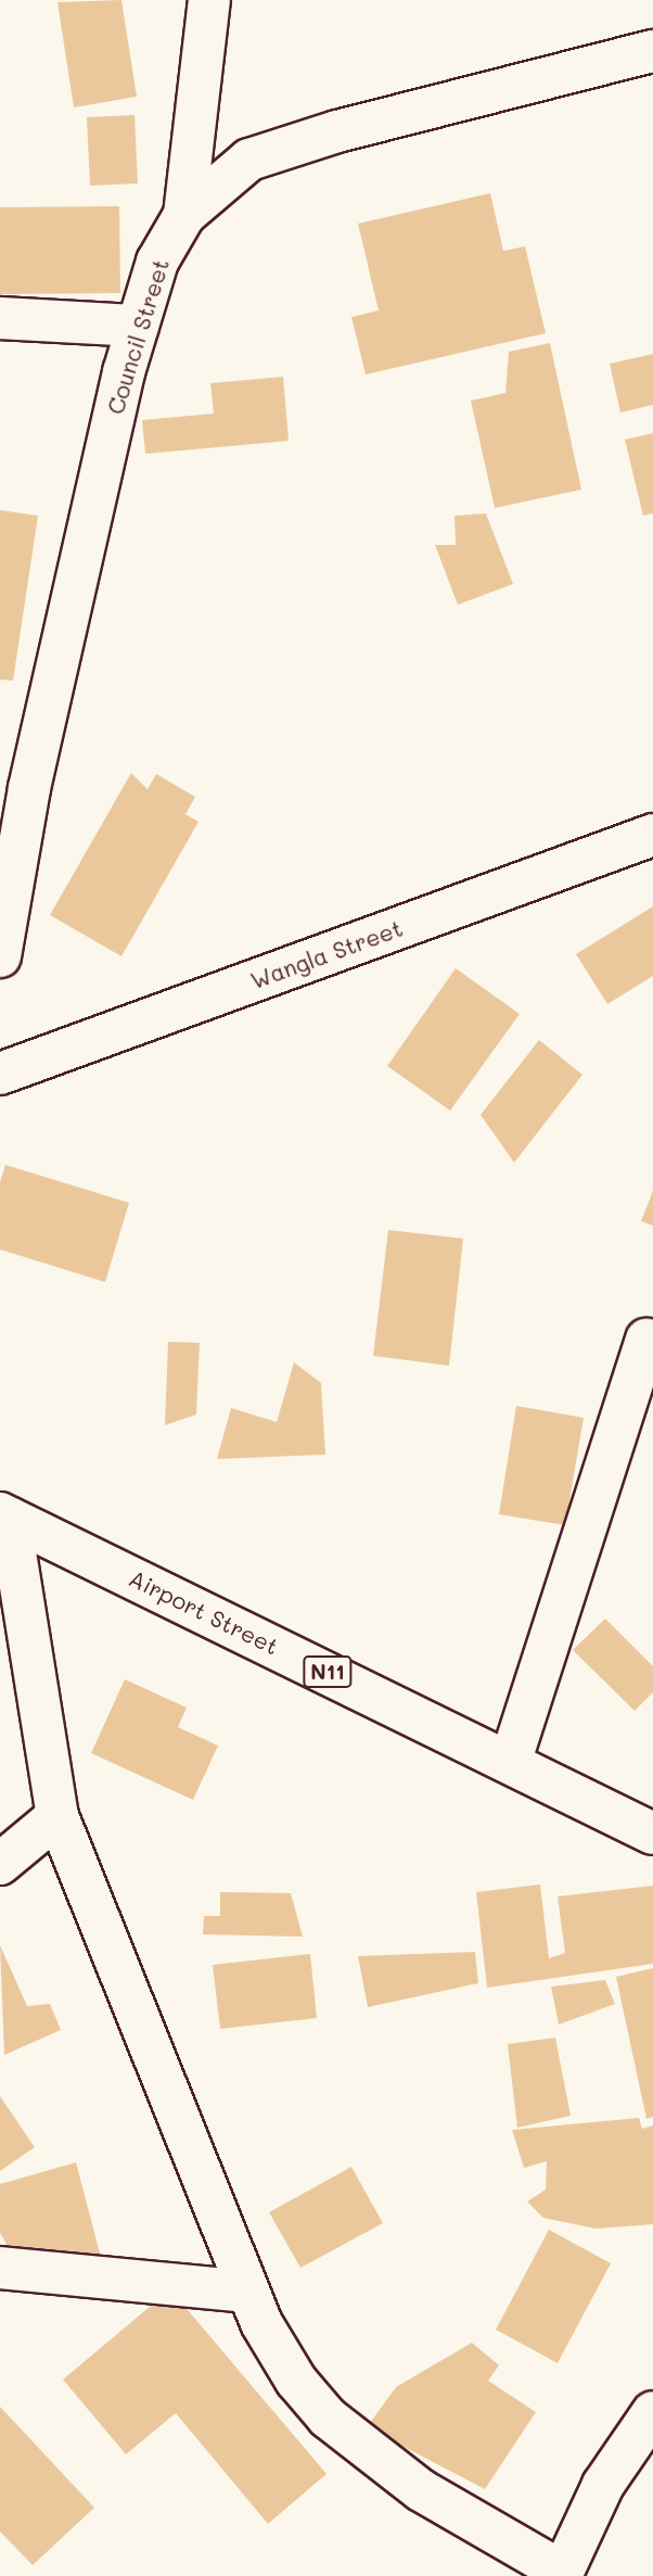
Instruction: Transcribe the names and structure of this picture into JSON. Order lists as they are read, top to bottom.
{
  "streets": {
    "main road": [
      "Council Street",
      "Wangla Street",
      "Airport Street",
      "N11"
    ]
  }
}
